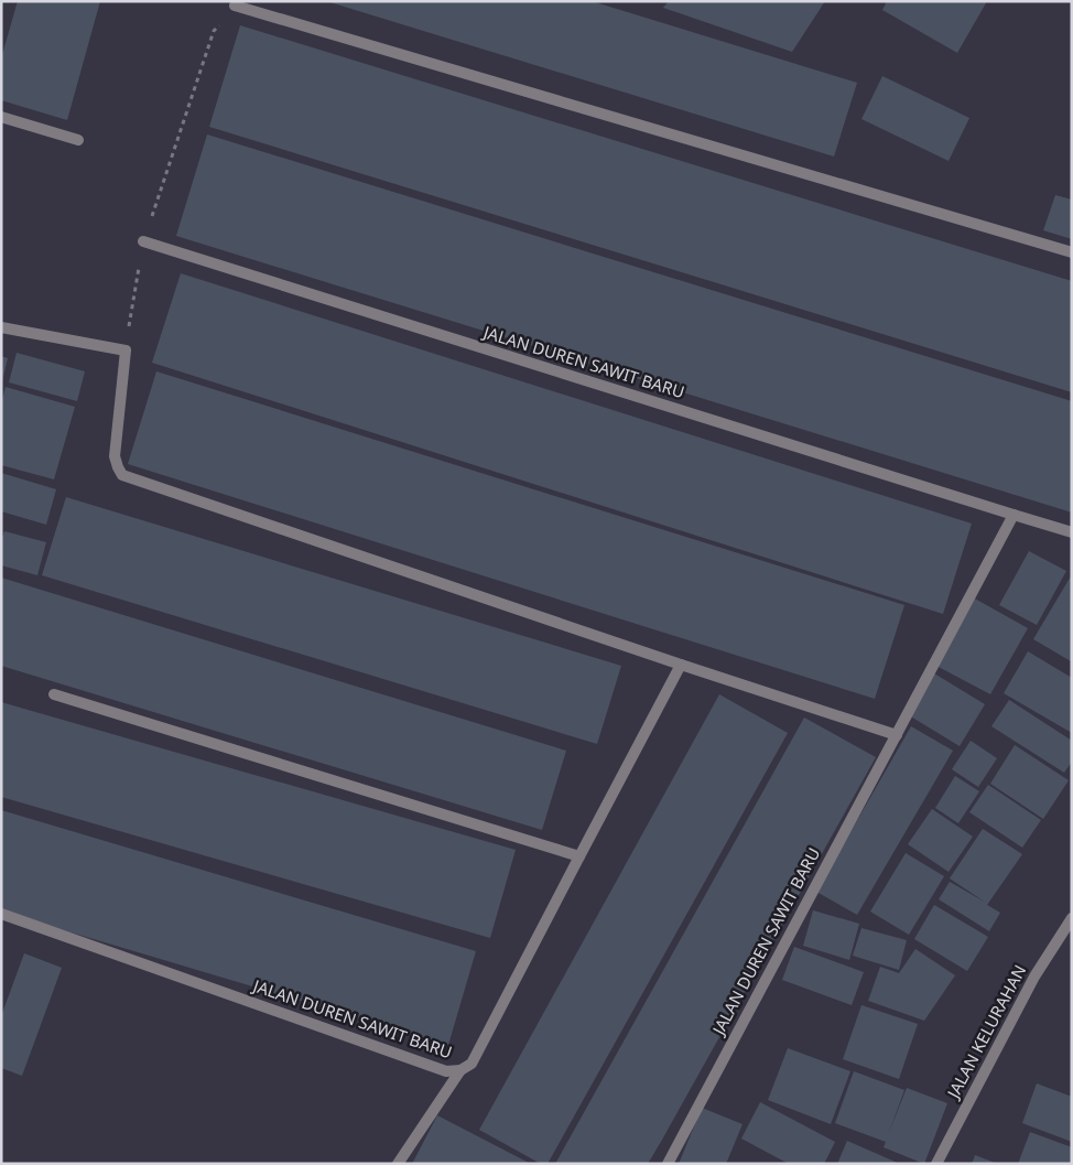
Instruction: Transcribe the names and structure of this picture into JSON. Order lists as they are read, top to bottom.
{
  "streets": {
    "street": ["JALAN DUREN SAWIT BARU", "JALAN KELURAHAN"]
  }
}
